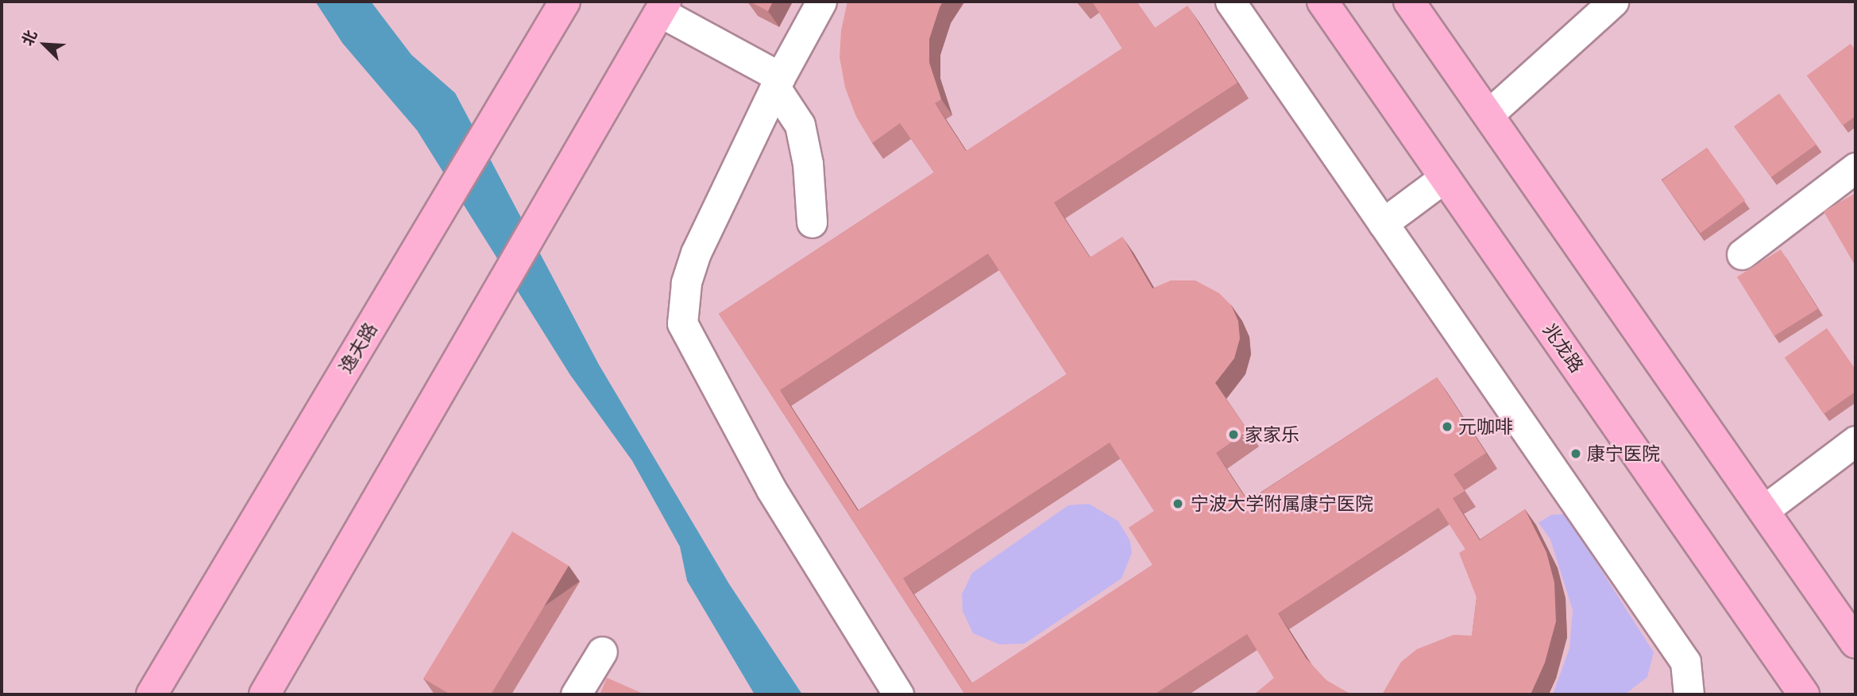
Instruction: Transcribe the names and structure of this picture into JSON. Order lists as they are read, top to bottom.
{
  "streets": {
    "main road": ["逸夫路", "兆龙路"]
  },
  "places": [
    "元咖啡",
    "家家乐",
    "康宁医院",
    "宁波大学附属康宁医院"
  ],
  "north": "top left"
}
